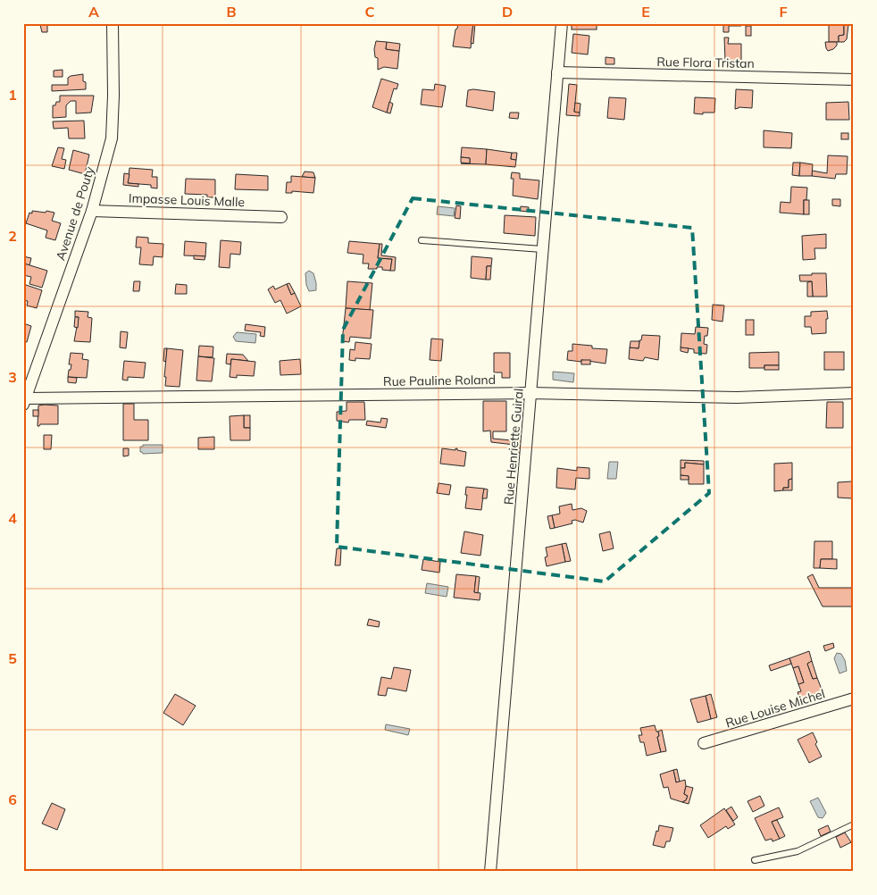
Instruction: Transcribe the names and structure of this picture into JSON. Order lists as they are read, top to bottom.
{
  "streets": {
    "street": [
      "Rue Flora Tristan",
      "Impasse Louis Malle",
      "Avenue de Pouty",
      "Rue Pauline Roland",
      "Rue Henriette Guiral",
      "Rue Louise Michel"
    ]
  },
  "crossings": [
    ["Rue Flora Tristan", "Rue Henriette Guiral"],
    ["Impasse Louis Malle", "Avenue de Pouty"],
    ["Avenue de Pouty", "Rue Pauline Roland"],
    ["Rue Pauline Roland", "Rue Henriette Guiral"]
  ],
  "grid": {
    "columns": [
      "A",
      "B",
      "C",
      "D",
      "E",
      "F"
    ],
    "rows": [
      "1",
      "2",
      "3",
      "4",
      "5",
      "6"
    ]
  }
}
